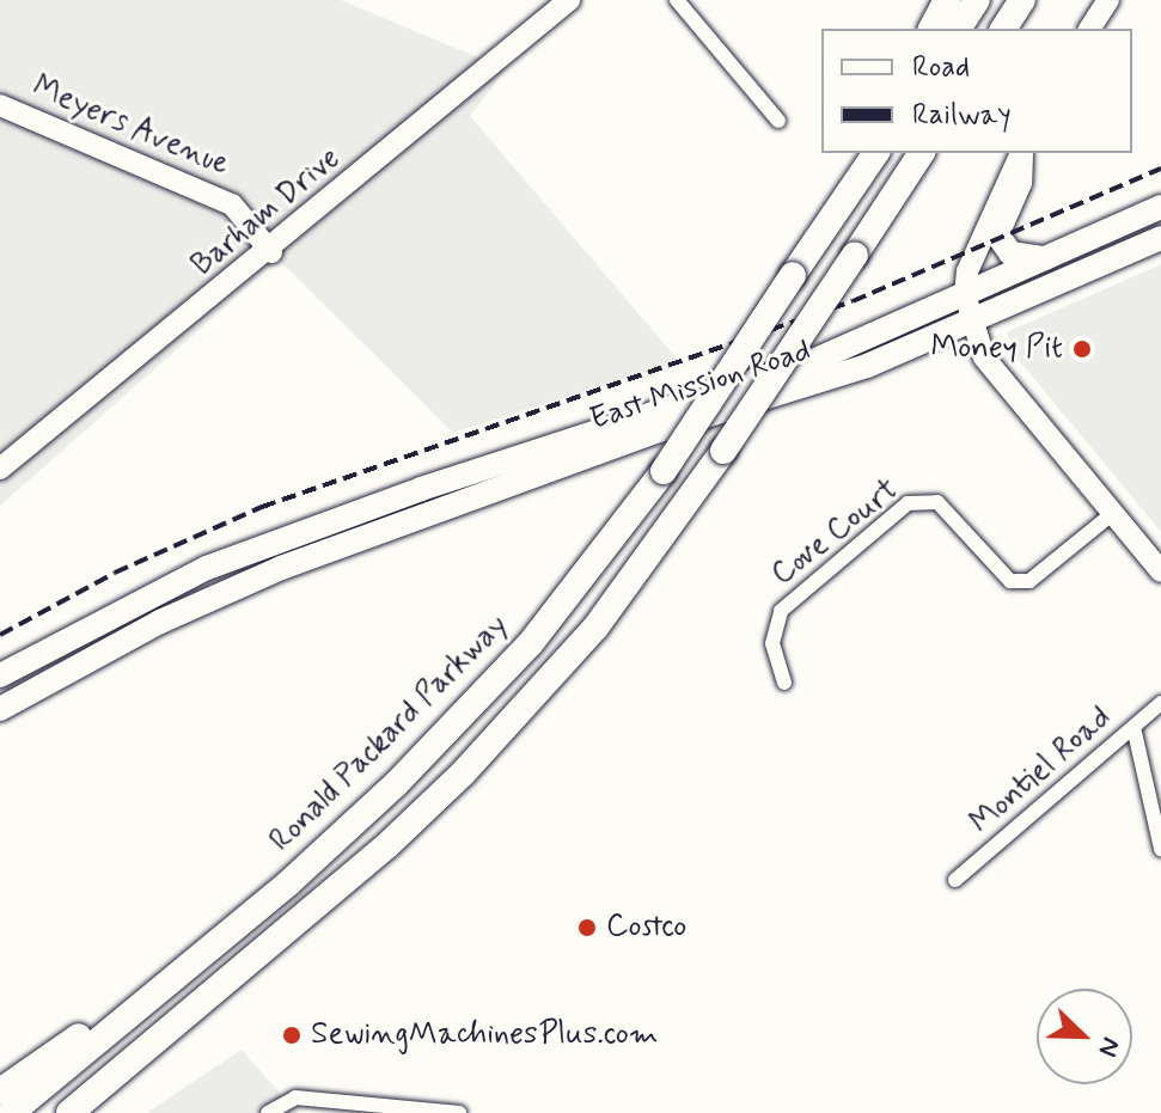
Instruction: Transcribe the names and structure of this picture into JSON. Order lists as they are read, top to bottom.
{
  "streets": {
    "highway": ["Ronald Packard Parkway"],
    "main road": ["East Mission Road"],
    "street": [
      "Meyers Avenue",
      "Barham Drive",
      "Cove Court",
      "Montiel Road"
    ]
  },
  "crossings": [
    ["Meyers Avenue", "Barham Drive"]
  ],
  "places": ["Money Pit", "Costco", "SewingMachinesPlus.com"],
  "legend": ["Road", "Railway"],
  "north": "bottom right"
}
